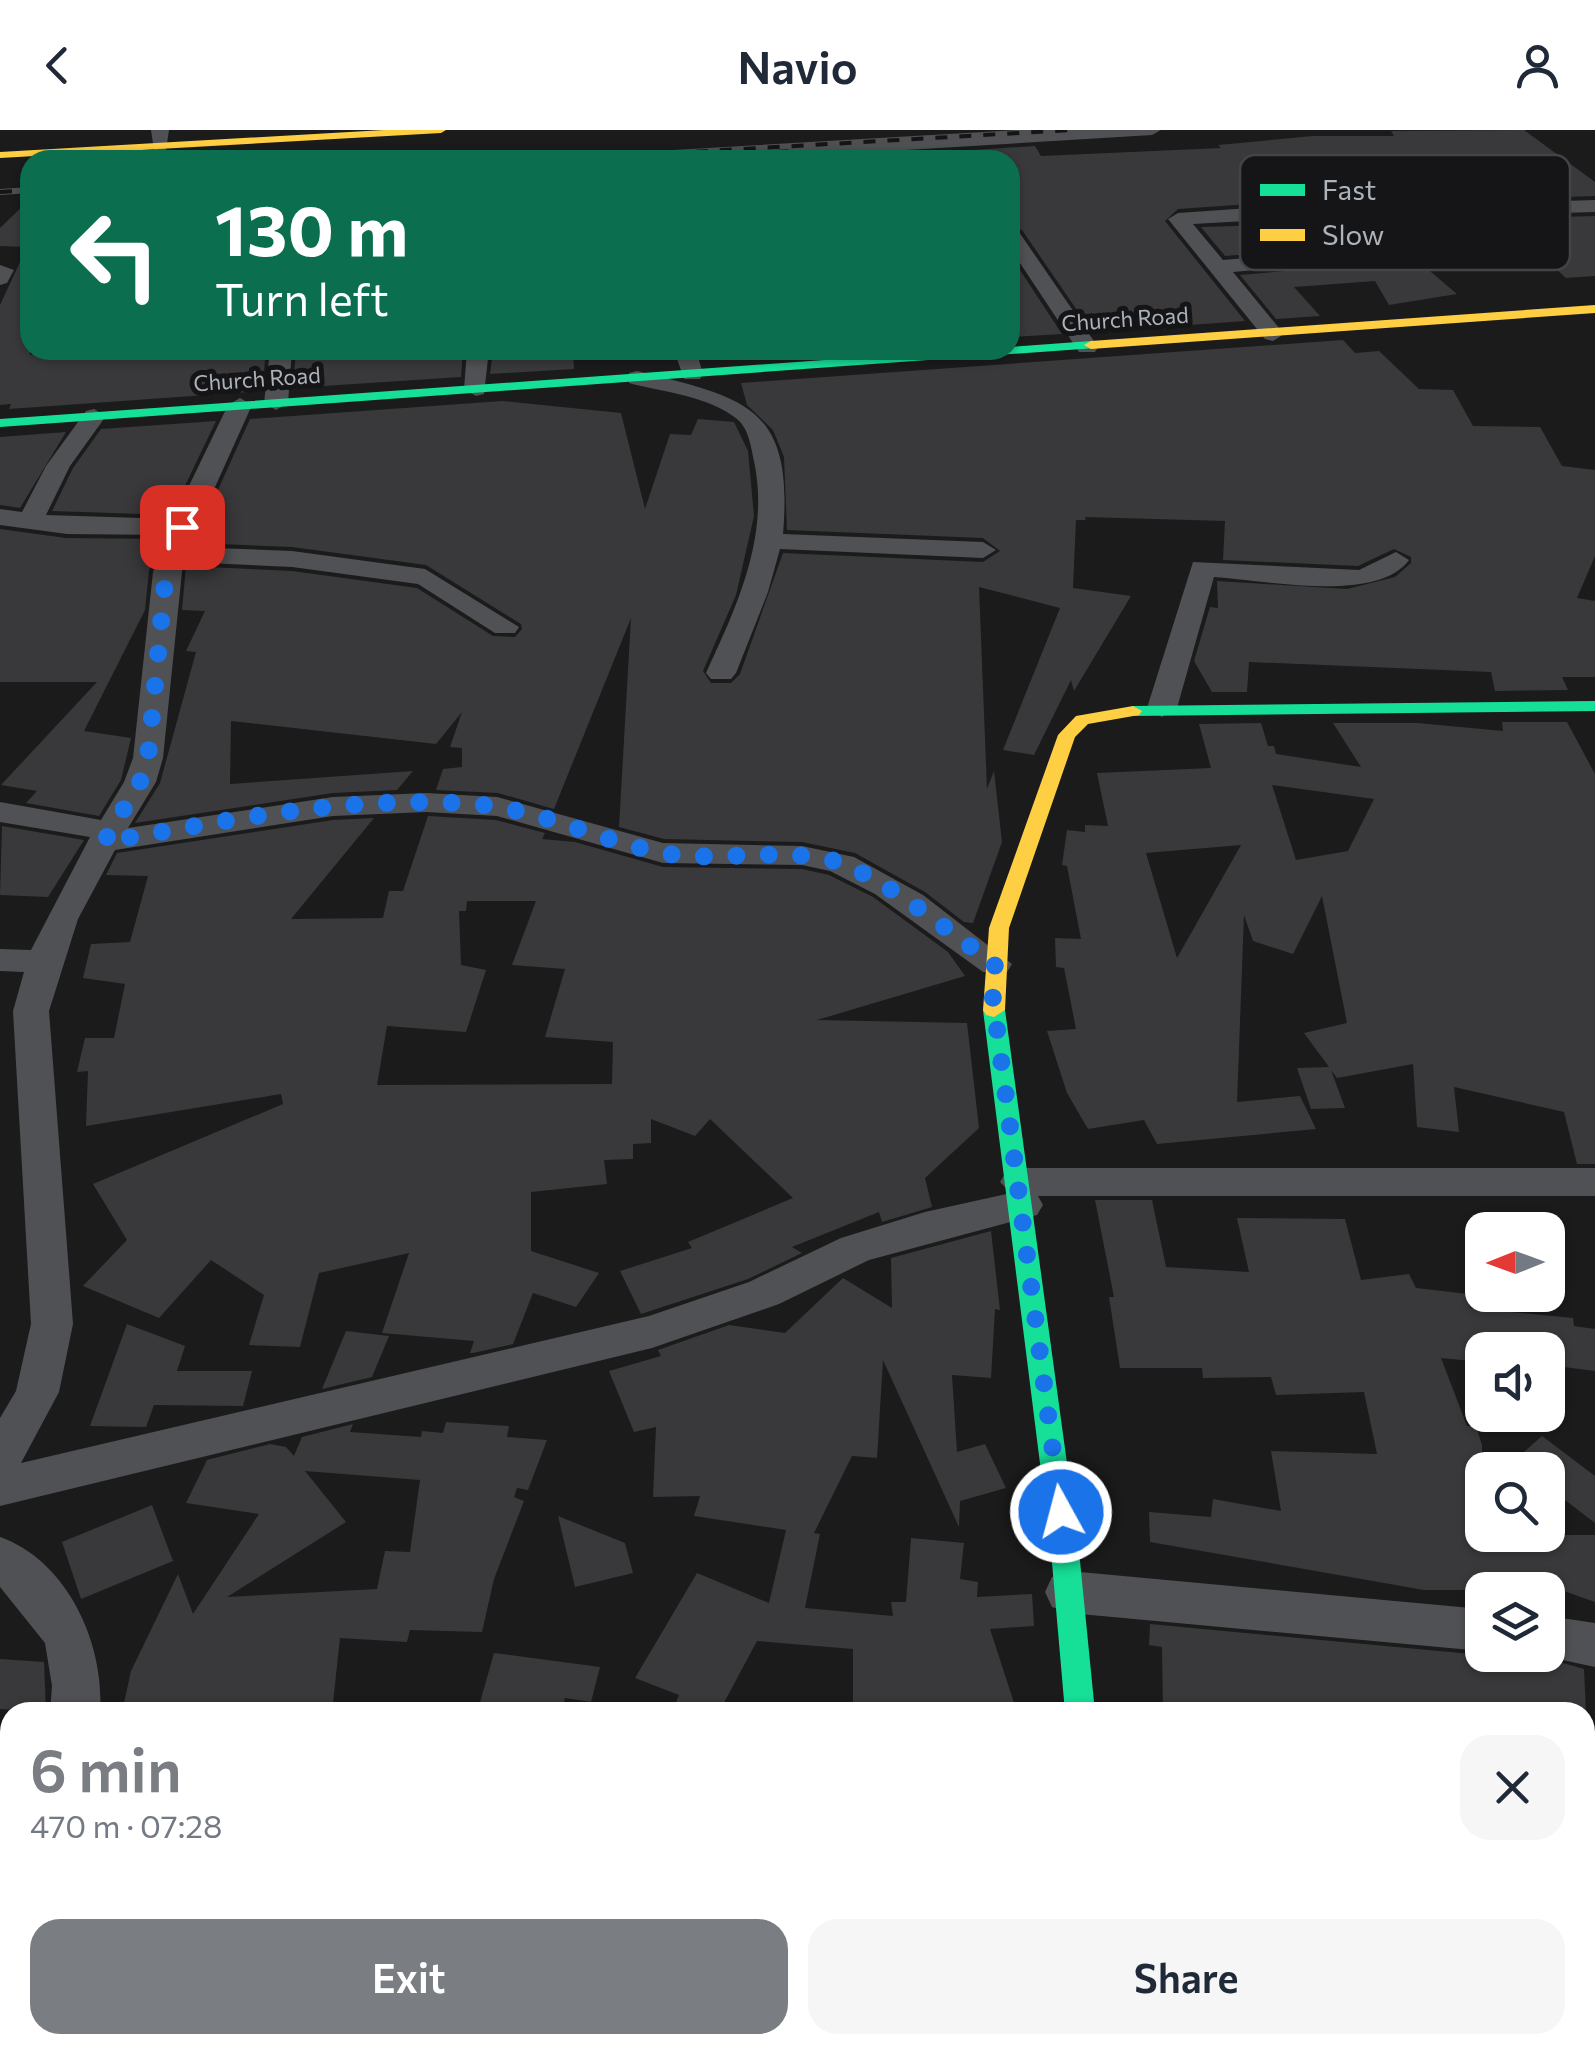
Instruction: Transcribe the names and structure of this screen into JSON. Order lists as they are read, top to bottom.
{
  "streets": {
    "street": ["Church Road"]
  },
  "legend": ["Fast", "Slow"],
  "north": "left",
  "page": {
    "header": "Navio",
    "turn": ["130 m", "Turn left"],
    "heading": ["6 min", "470 m · 07:28"],
    "buttons": ["Exit", "Share"]
  }
}
